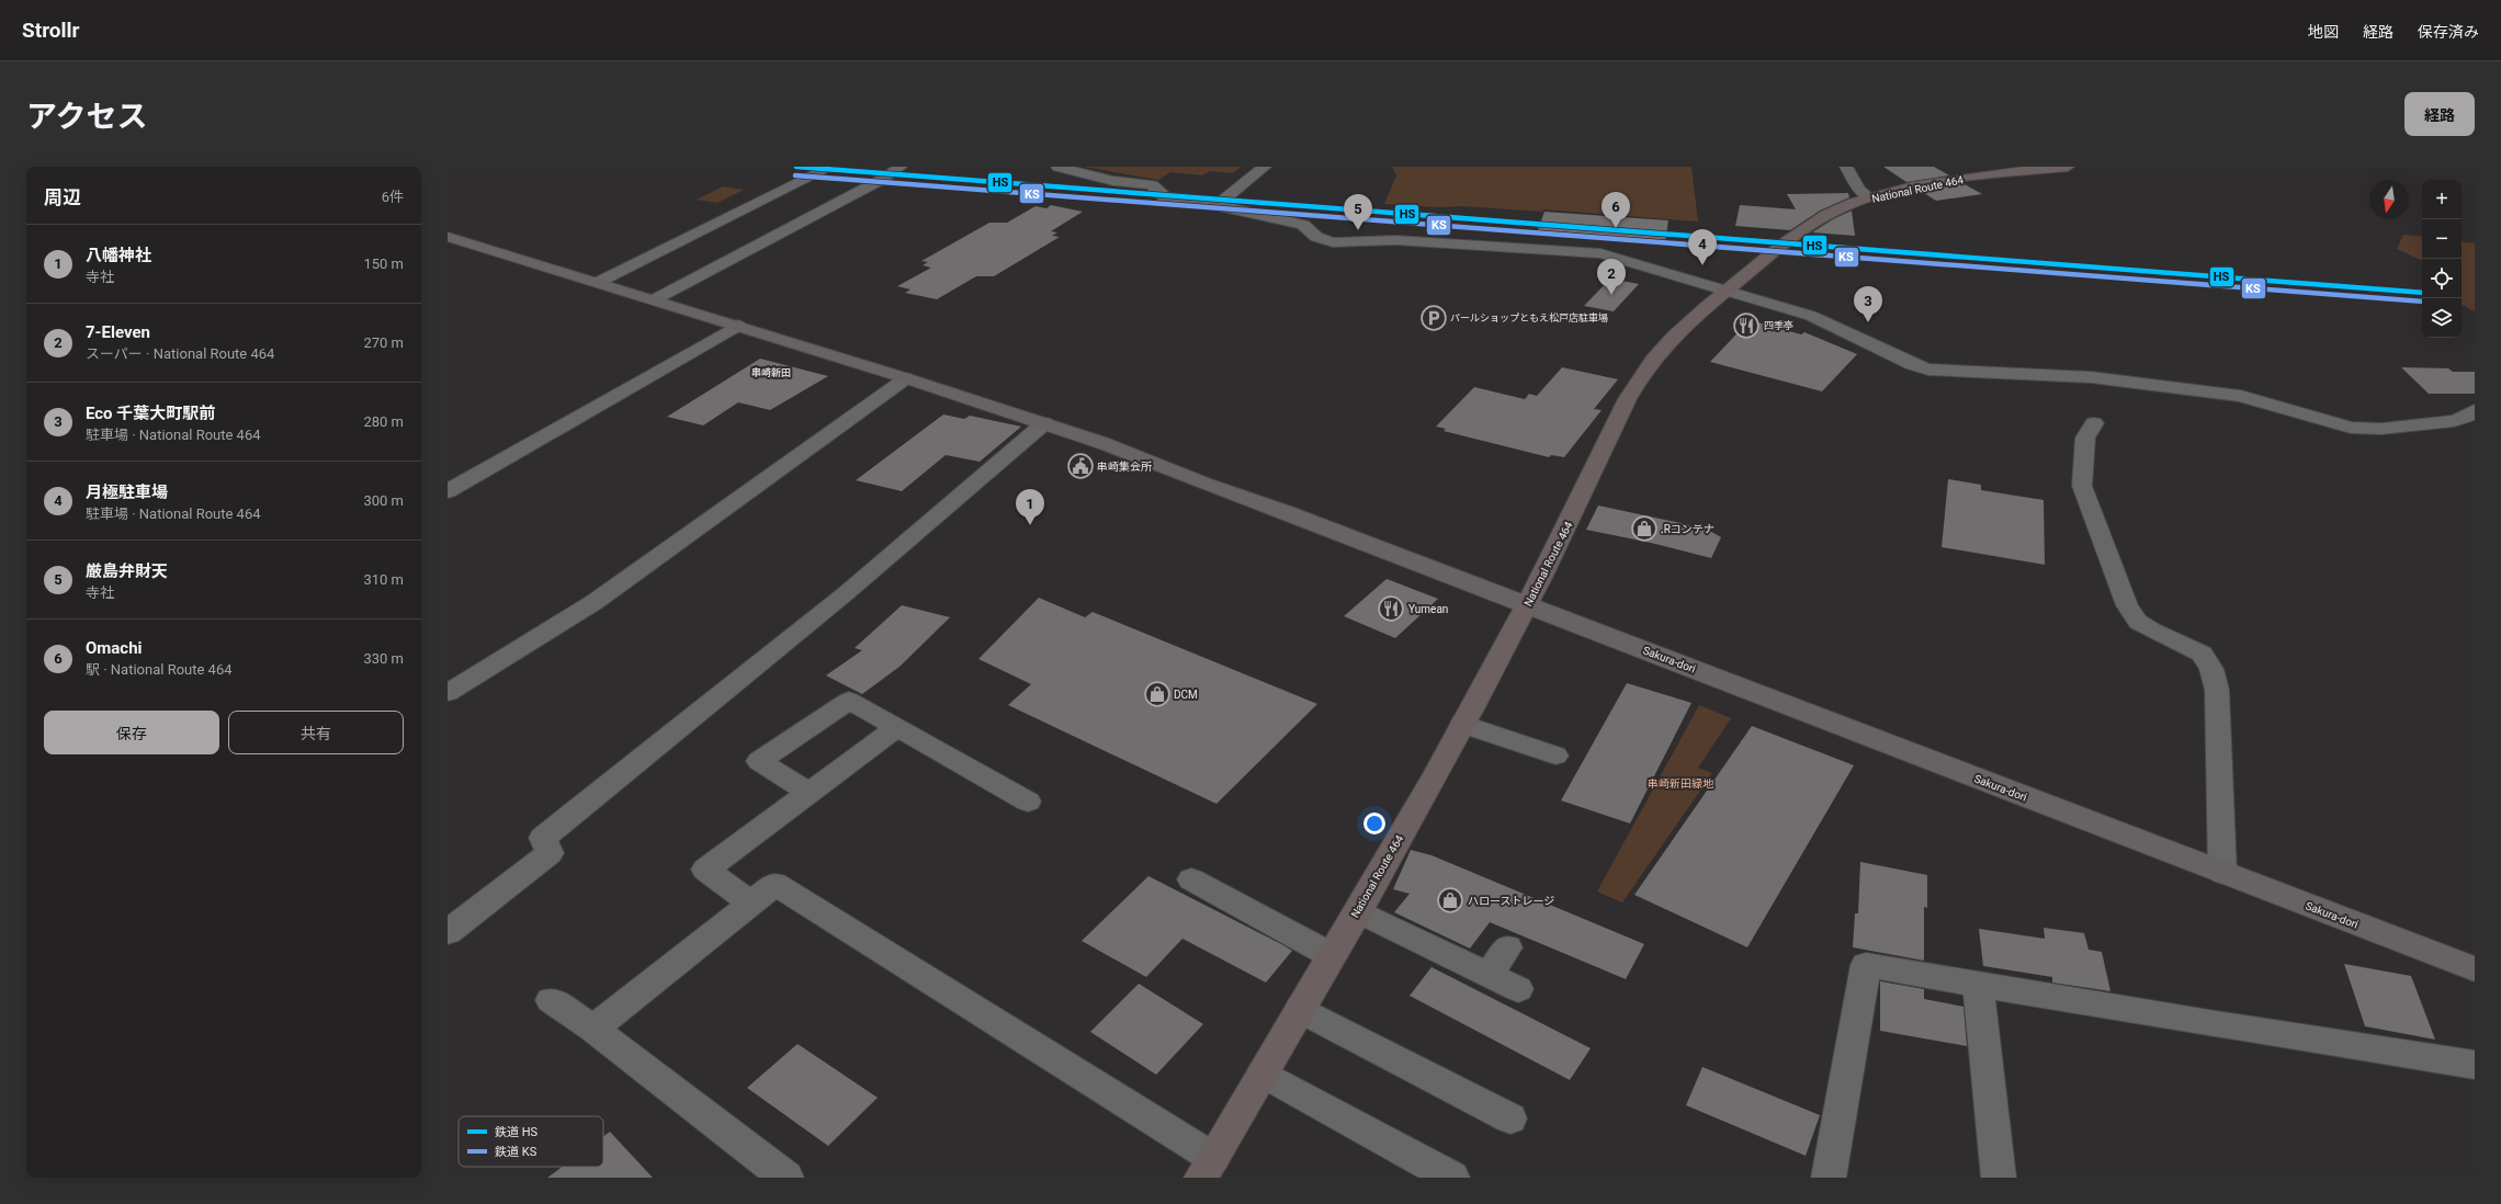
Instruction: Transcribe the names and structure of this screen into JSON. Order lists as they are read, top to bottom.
{
  "streets": {
    "highway": ["National Route 464"],
    "street": ["Sakura-dori"]
  },
  "crossings": [
    ["National Route 464", "Sakura-dori"]
  ],
  "districts": ["串崎新田"],
  "parks": ["串崎新田緑地"],
  "places": {
    "parking": ["パールショップともえ松戸店駐車場"],
    "restaurant": ["四季亭", "Yumean"],
    "public building": ["串崎集会所"],
    "shop": [".Rコンテナ", "DCM", "ハローストレージ"]
  },
  "lines": ["rail line HS", "rail line KS"],
  "legend": ["鉄道 HS", "鉄道 KS"],
  "north": "bottom",
  "page": {
    "header": "Strollr",
    "nav": ["地図", "経路", "保存済み"],
    "title": "アクセス",
    "buttons": [
      "経路",
      ["保存", "共有"]
    ],
    "heading": ["周辺", "6件"],
    "map_buttons": ["+", "−"],
    "pins": [
      "6",
      "5",
      "4",
      "2",
      "3",
      "1"
    ],
    "list": [
      {
        "mark": "1",
        "name": "八幡神社",
        "note": "寺社",
        "value": "150 m"
      },
      {
        "mark": "2",
        "name": "7-Eleven",
        "note": "スーパー · National Route 464",
        "value": "270 m"
      },
      {
        "mark": "3",
        "name": "Eco 千葉大町駅前",
        "note": "駐車場 · National Route 464",
        "value": "280 m"
      },
      {
        "mark": "4",
        "name": "月極駐車場",
        "note": "駐車場 · National Route 464",
        "value": "300 m"
      },
      {
        "mark": "5",
        "name": "厳島弁財天",
        "note": "寺社",
        "value": "310 m"
      },
      {
        "mark": "6",
        "name": "Omachi",
        "note": "駅 · National Route 464",
        "value": "330 m"
      }
    ]
  }
}
